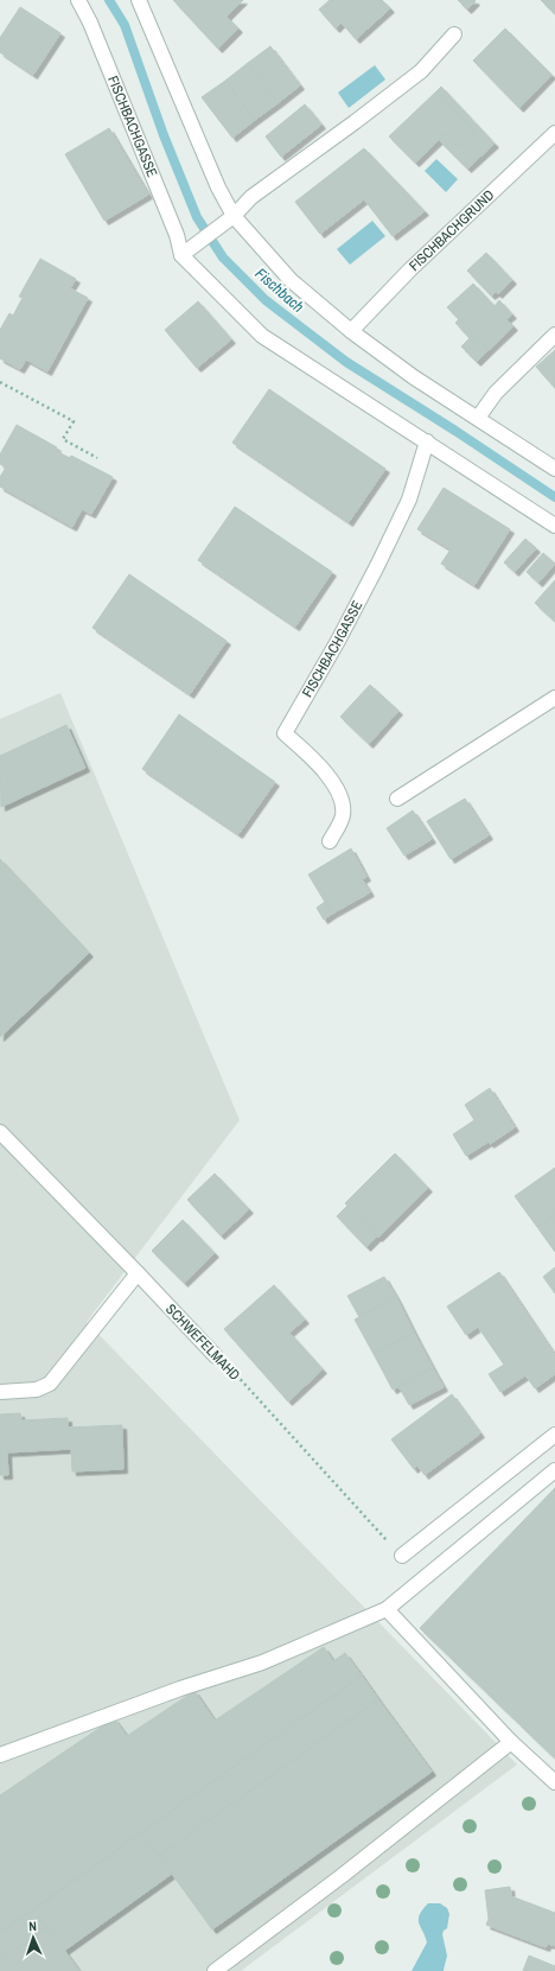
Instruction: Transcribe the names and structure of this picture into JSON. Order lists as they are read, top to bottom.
{
  "streets": {
    "street": ["FISCHBACHGASSE", "FISCHBACHGRUND", "SCHWEFELMAHD"]
  },
  "water": ["Fischbach"],
  "north": "top"
}
